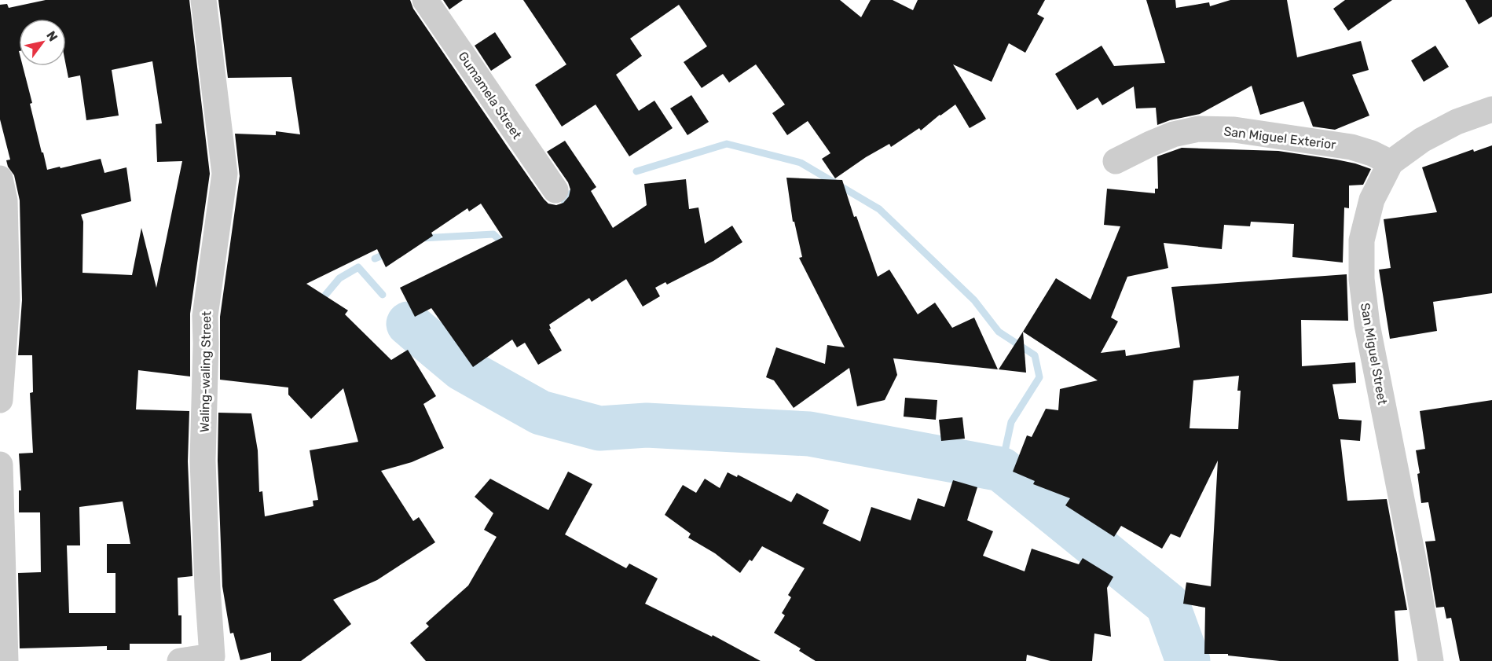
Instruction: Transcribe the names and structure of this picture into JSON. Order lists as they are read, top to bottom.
{
  "streets": {
    "street": [
      "Gumamela Street",
      "San Miguel Exterior",
      "San Miguel Street",
      "Waling-waling Street"
    ]
  },
  "crossings": [
    ["San Miguel Exterior", "San Miguel Street"]
  ],
  "north": "top right"
}
